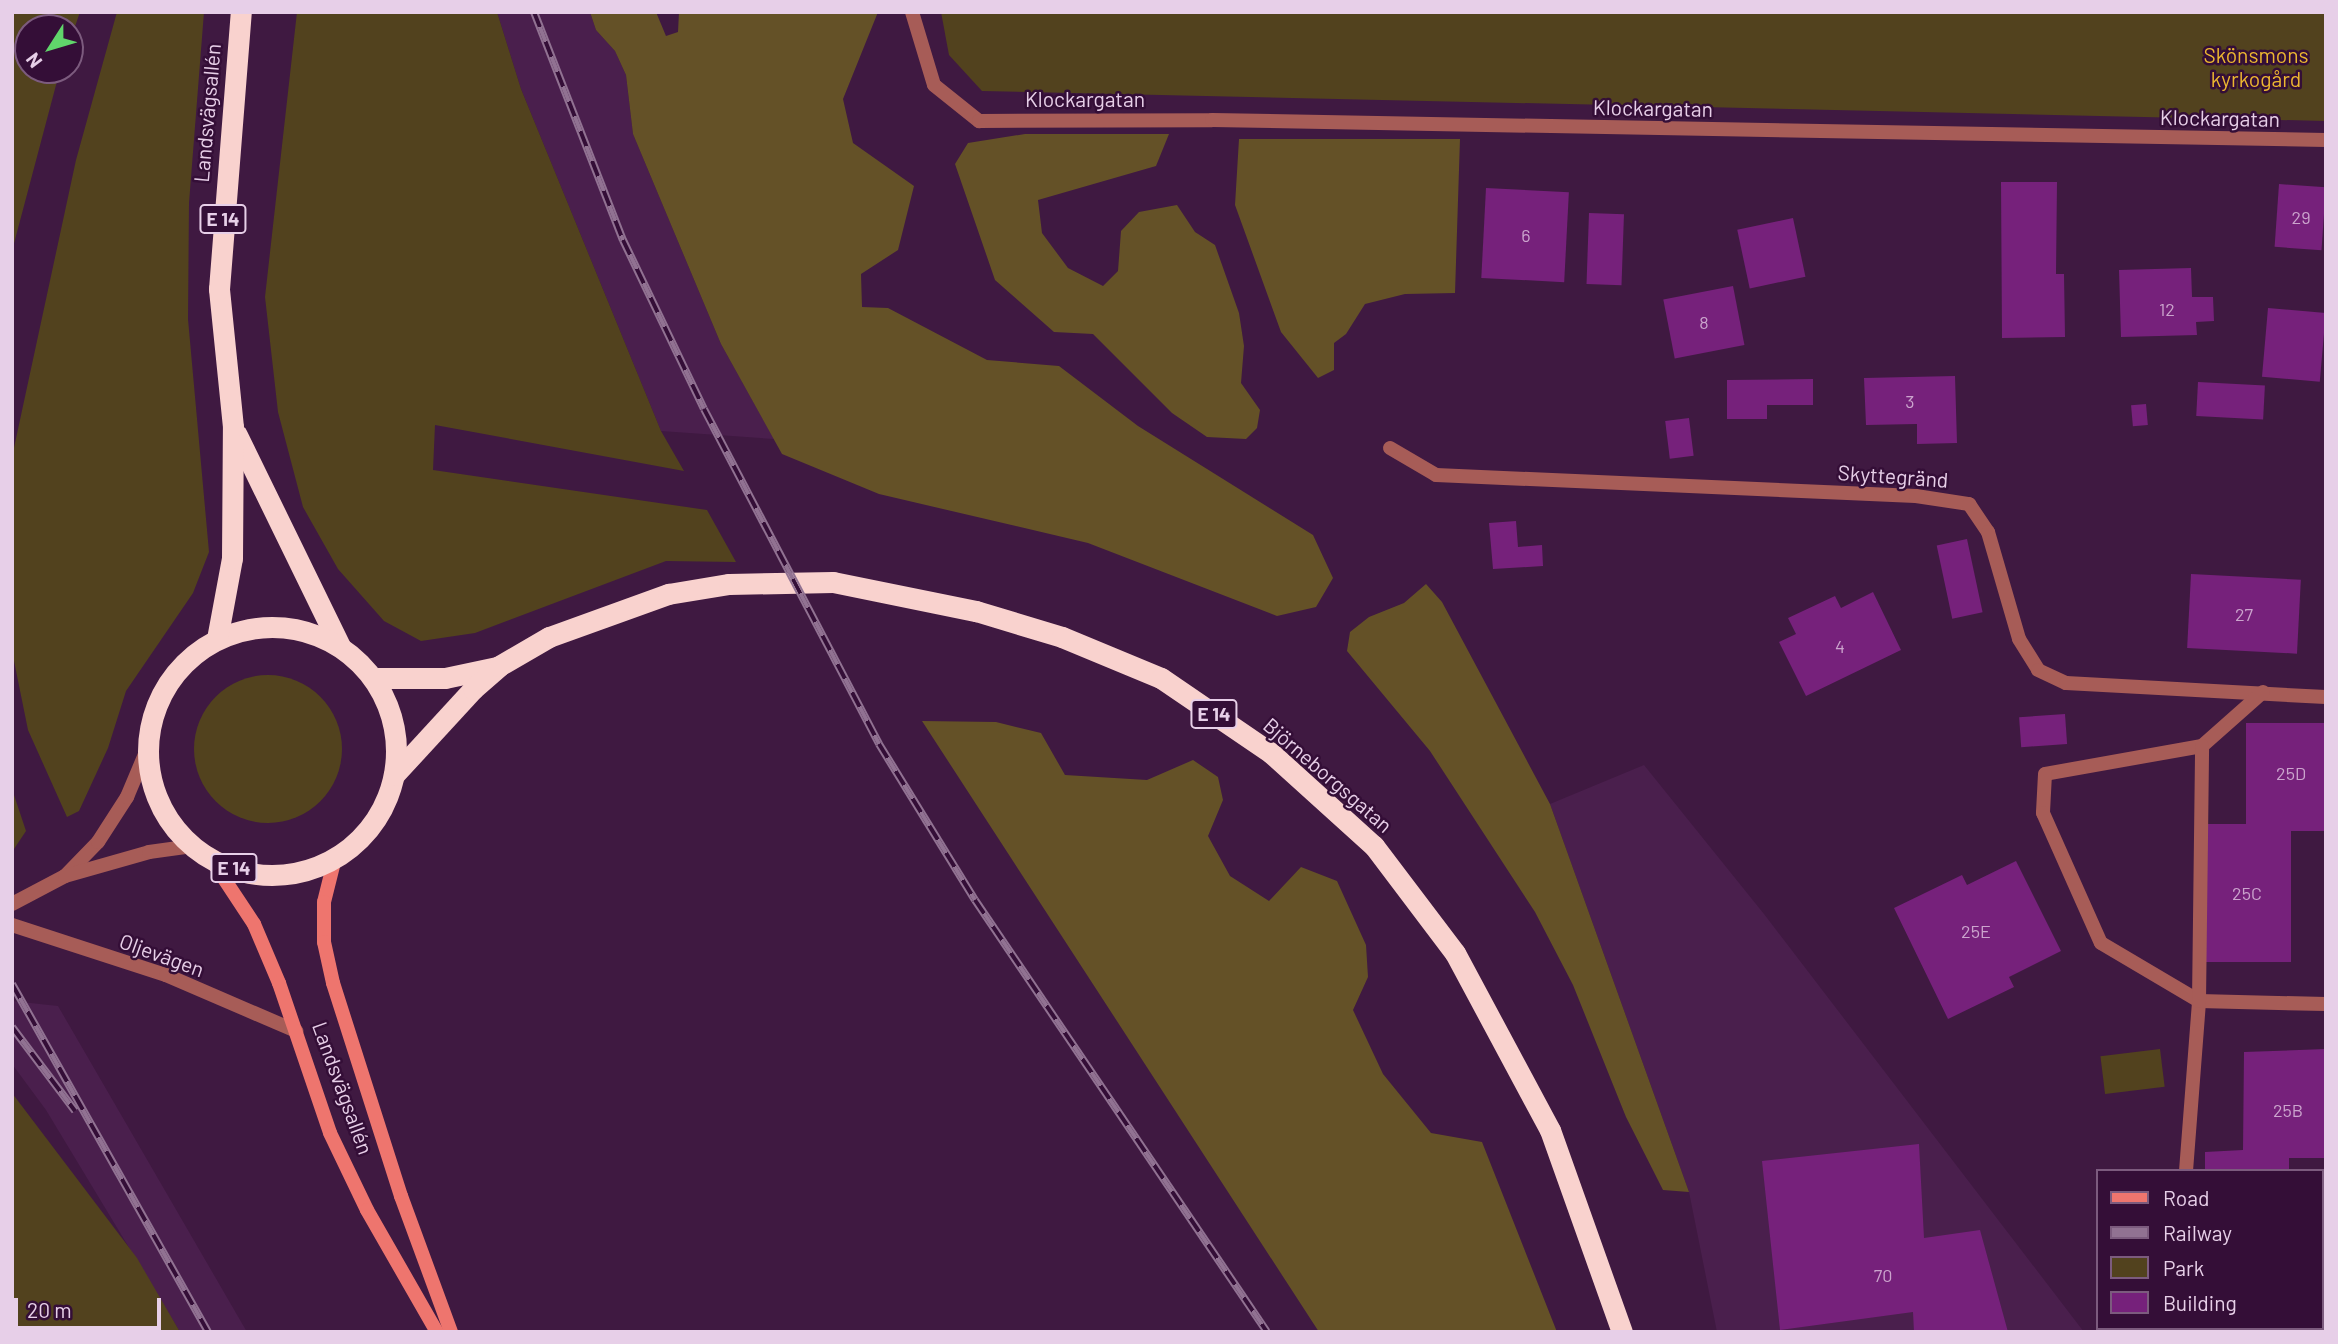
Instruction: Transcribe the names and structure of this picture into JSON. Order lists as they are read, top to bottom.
{
  "streets": {
    "highway": ["Landsvägsallén", "E 14", "Björneborgsgatan"],
    "street": ["Klockargatan", "Skyttegränd", "Oljevägen"]
  },
  "crossings": [
    ["Landsvägsallén", "E 14"],
    ["Landsvägsallén", "Björneborgsgatan"],
    ["Landsvägsallén", "Oljevägen"],
    ["E 14", "Björneborgsgatan"]
  ],
  "parks": ["Skönsmons kyrkogård"],
  "house_numbers": [
    "29",
    "6",
    "12",
    "8",
    "3",
    "27",
    "4",
    "25D",
    "25C",
    "25E",
    "25B",
    "70"
  ],
  "legend": [
    "Road",
    "Railway",
    "Park",
    "Building"
  ],
  "scale_bar": "20 m",
  "north": "bottom left"
}
